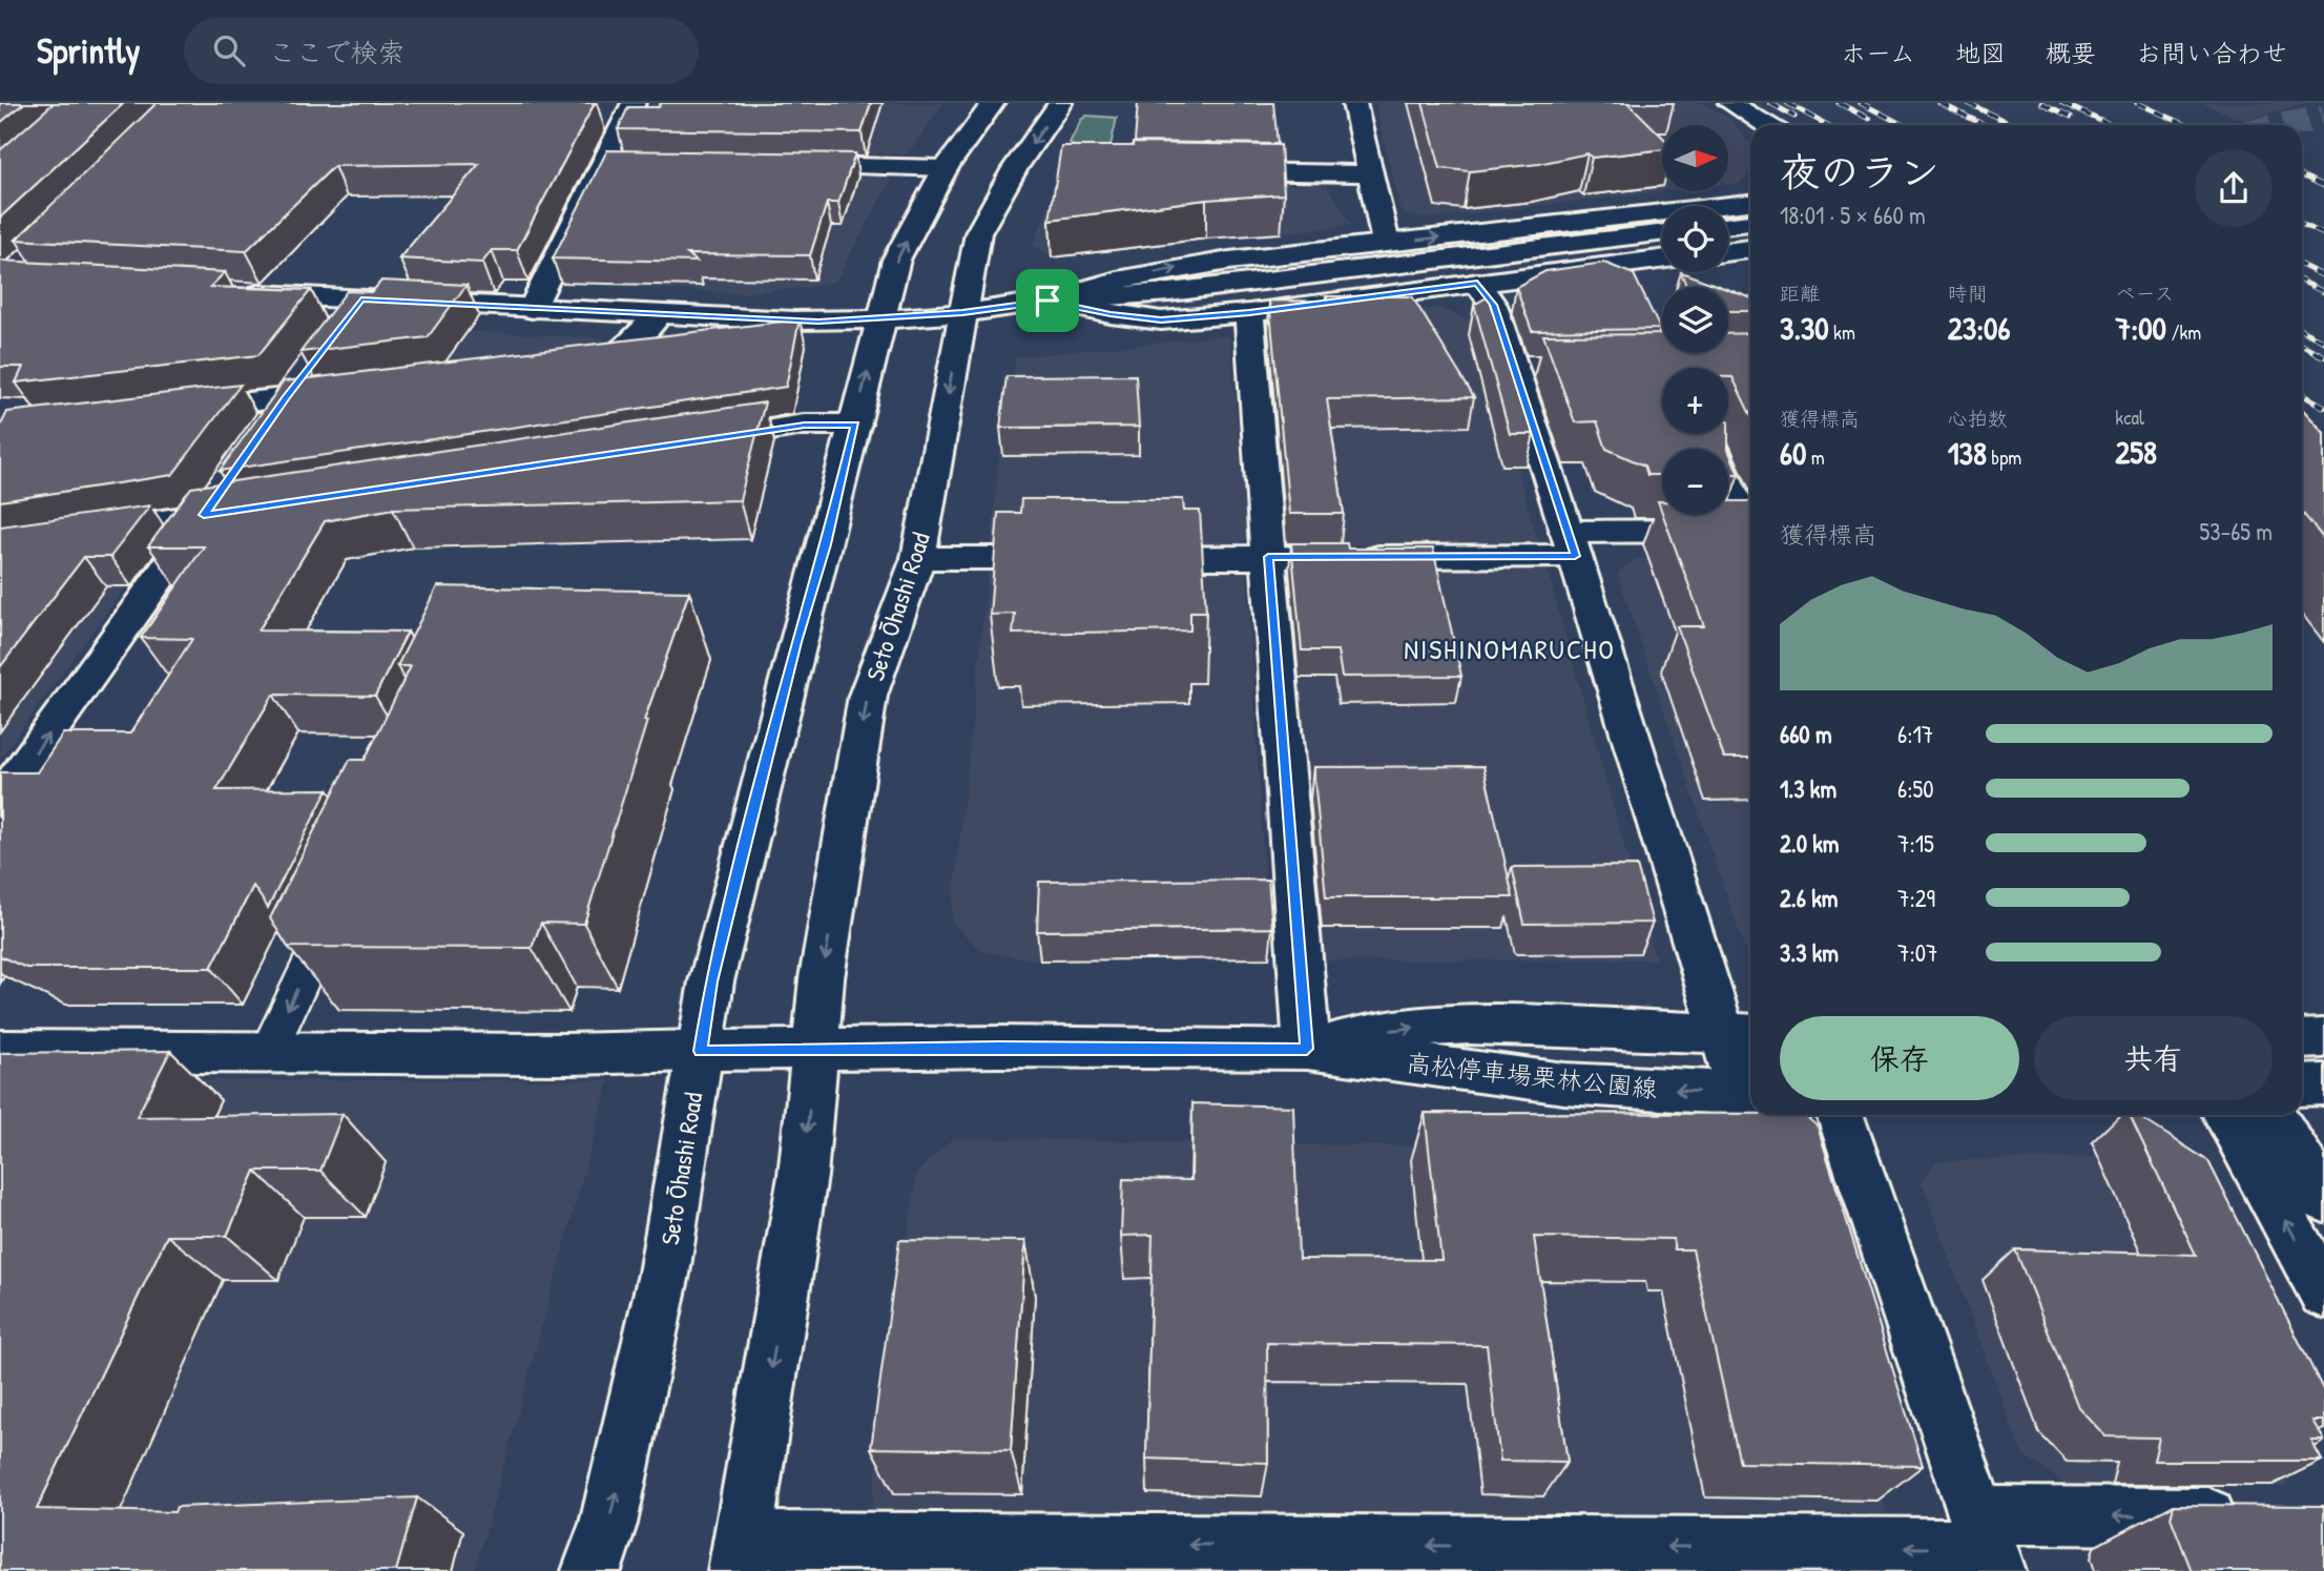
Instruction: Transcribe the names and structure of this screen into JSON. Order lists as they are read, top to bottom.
{
  "streets": {
    "street": ["Seto Ōhashi Road", "高松停車場栗林公園線"]
  },
  "crossings": [
    ["Seto Ōhashi Road", "高松停車場栗林公園線"]
  ],
  "districts": ["NISHINOMARUCHO"],
  "north": "right",
  "page": {
    "header": "Sprintly",
    "search": "ここで検索",
    "nav": [
      "ホーム",
      "地図",
      "概要",
      "お問い合わせ"
    ],
    "map_buttons": ["+", "−"],
    "heading": ["夜のラン", "18:01 · 5 × 660 m"],
    "stats": [
      ["距離", "3.30 km"],
      ["時間", "23:06"],
      ["ペース", "7:00 /km"],
      ["獲得標高", "60 m"],
      ["心拍数", "138 bpm"],
      ["kcal", "258"]
    ],
    "chart": ["獲得標高", "53–65 m"],
    "list": [
      {
        "name": "660 m",
        "note": "6:17"
      },
      {
        "name": "1.3 km",
        "note": "6:50"
      },
      {
        "name": "2.0 km",
        "note": "7:15"
      },
      {
        "name": "2.6 km",
        "note": "7:29"
      },
      {
        "name": "3.3 km",
        "note": "7:07"
      }
    ],
    "buttons": ["保存", "共有"]
  }
}
